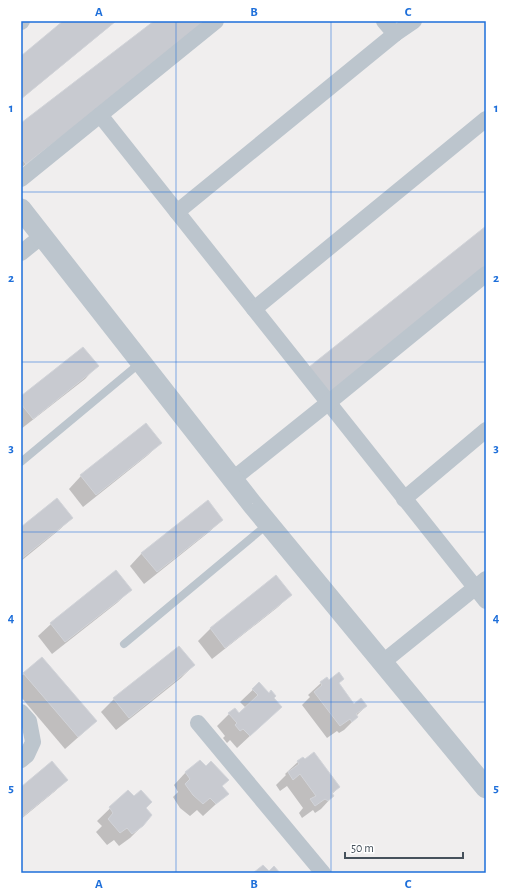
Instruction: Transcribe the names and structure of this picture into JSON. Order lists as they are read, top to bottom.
{
  "scale_bar": "50 m",
  "grid": {
    "columns": ["A", "B", "C"],
    "rows": [
      "1",
      "2",
      "3",
      "4",
      "5"
    ]
  }
}
